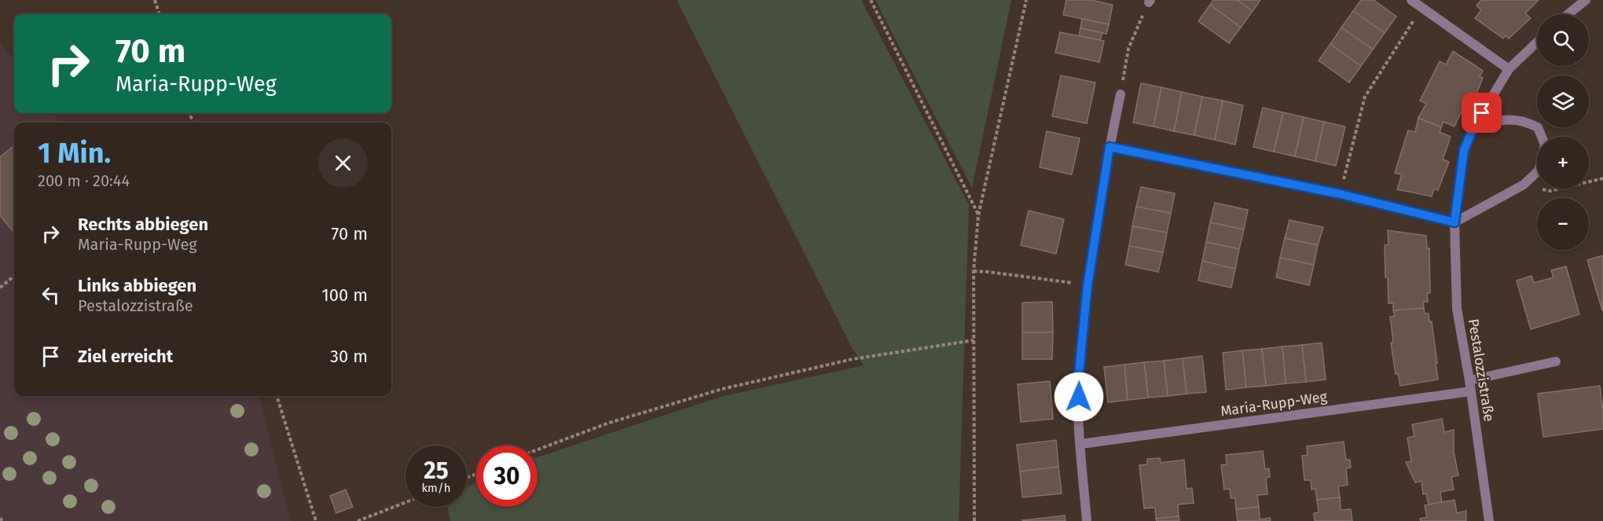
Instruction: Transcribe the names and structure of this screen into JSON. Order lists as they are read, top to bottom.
{
  "streets": {
    "street": ["Pestalozzistraße", "Maria-Rupp-Weg"]
  },
  "crossings": [
    ["Pestalozzistraße", "Maria-Rupp-Weg"]
  ],
  "page": {
    "map_buttons": ["+", "−"],
    "turn": ["70 m", "Maria-Rupp-Weg"],
    "heading": ["1 Min.", "200 m · 20:44"],
    "list": [
      {
        "name": "Rechts abbiegen",
        "note": "Maria-Rupp-Weg",
        "value": "70 m"
      },
      {
        "name": "Links abbiegen",
        "note": "Pestalozzistraße",
        "value": "100 m"
      },
      {
        "name": "Ziel erreicht",
        "value": "30 m"
      }
    ],
    "speed": "25 km/h",
    "limit": "30"
  }
}
